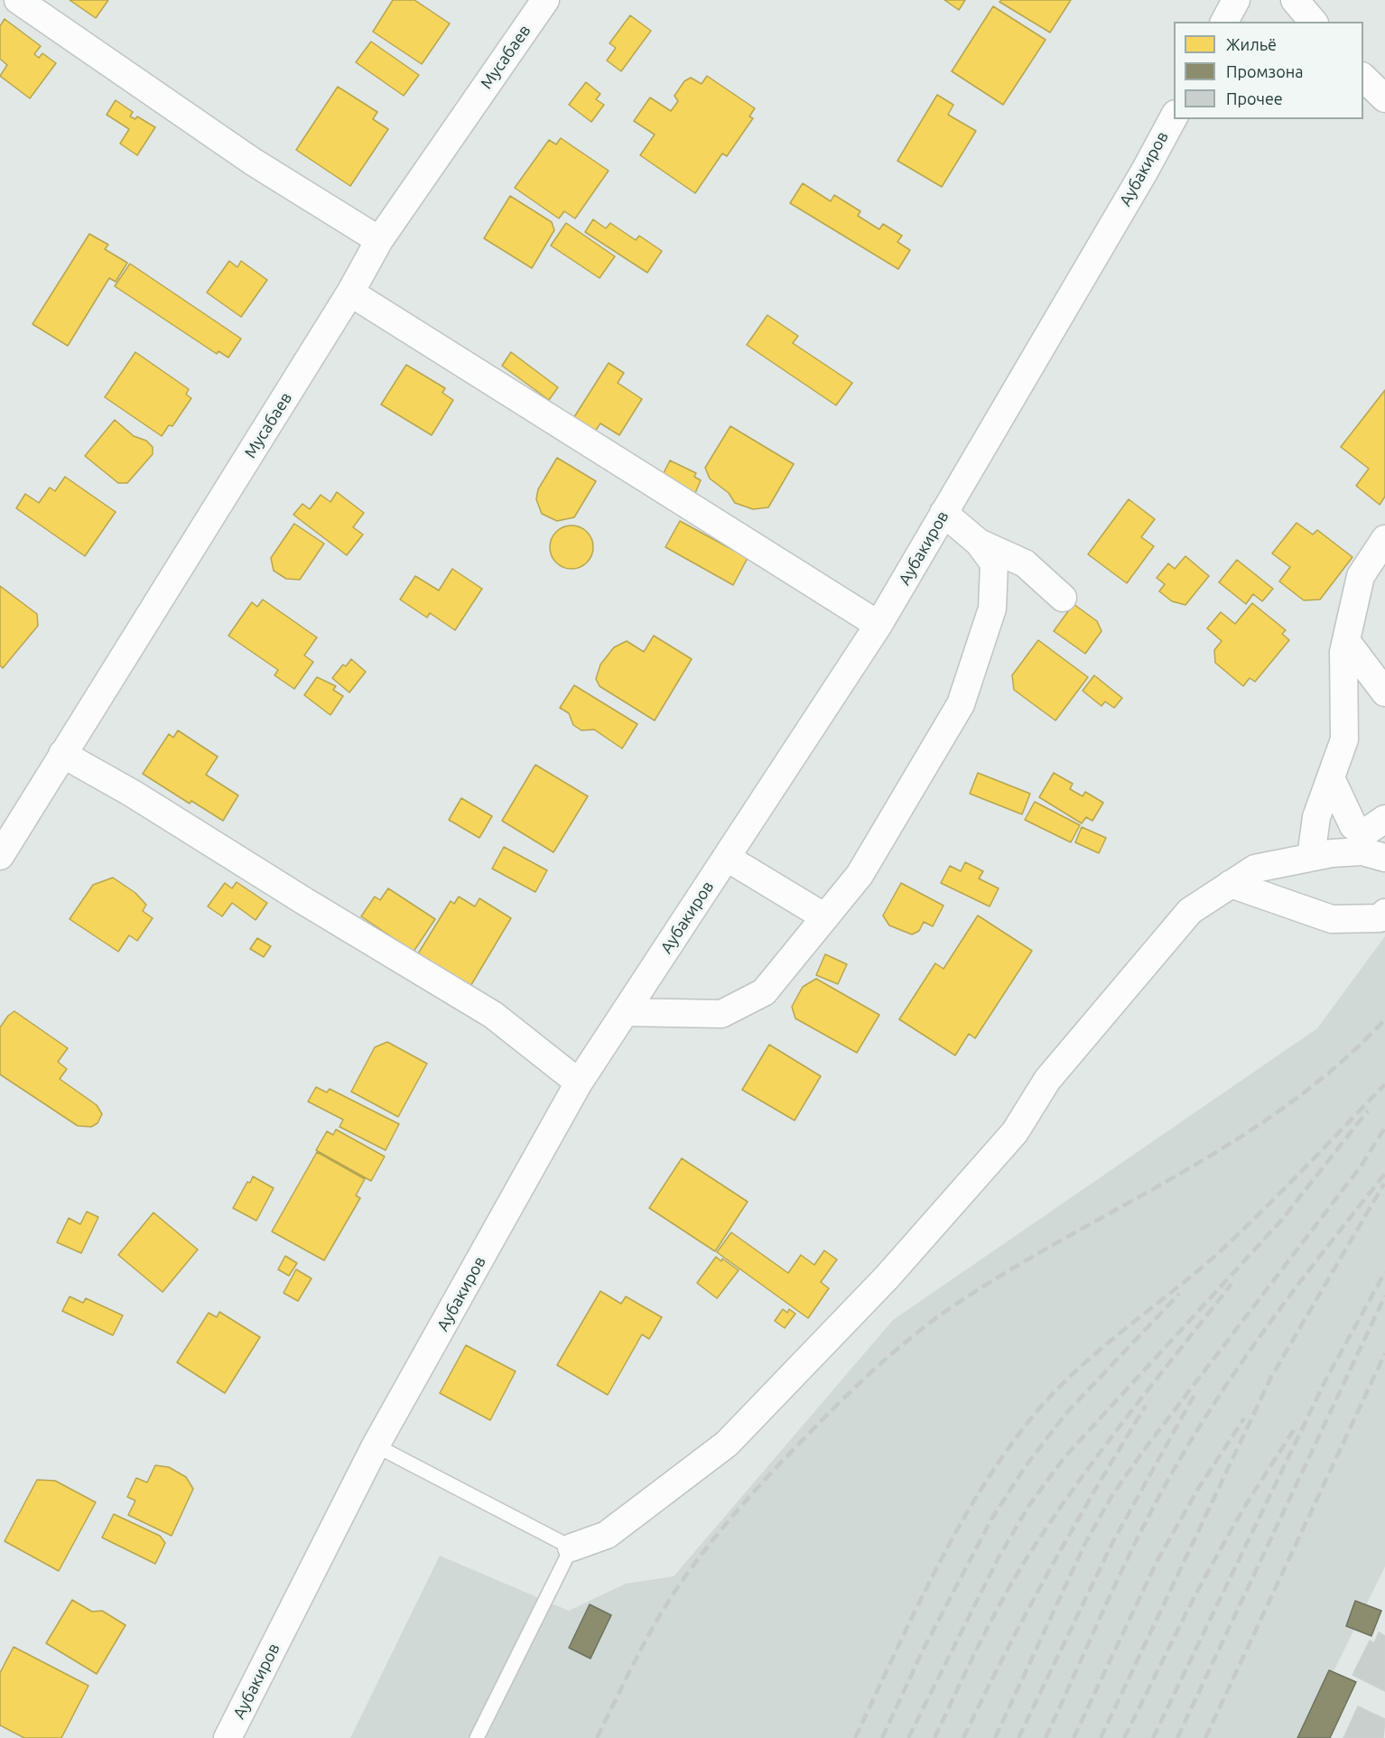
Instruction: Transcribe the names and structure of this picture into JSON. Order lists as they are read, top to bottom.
{
  "streets": {
    "street": ["Мусабаев", "Аубакиров"]
  },
  "legend": ["Жильё", "Промзона", "Прочее"]
}
